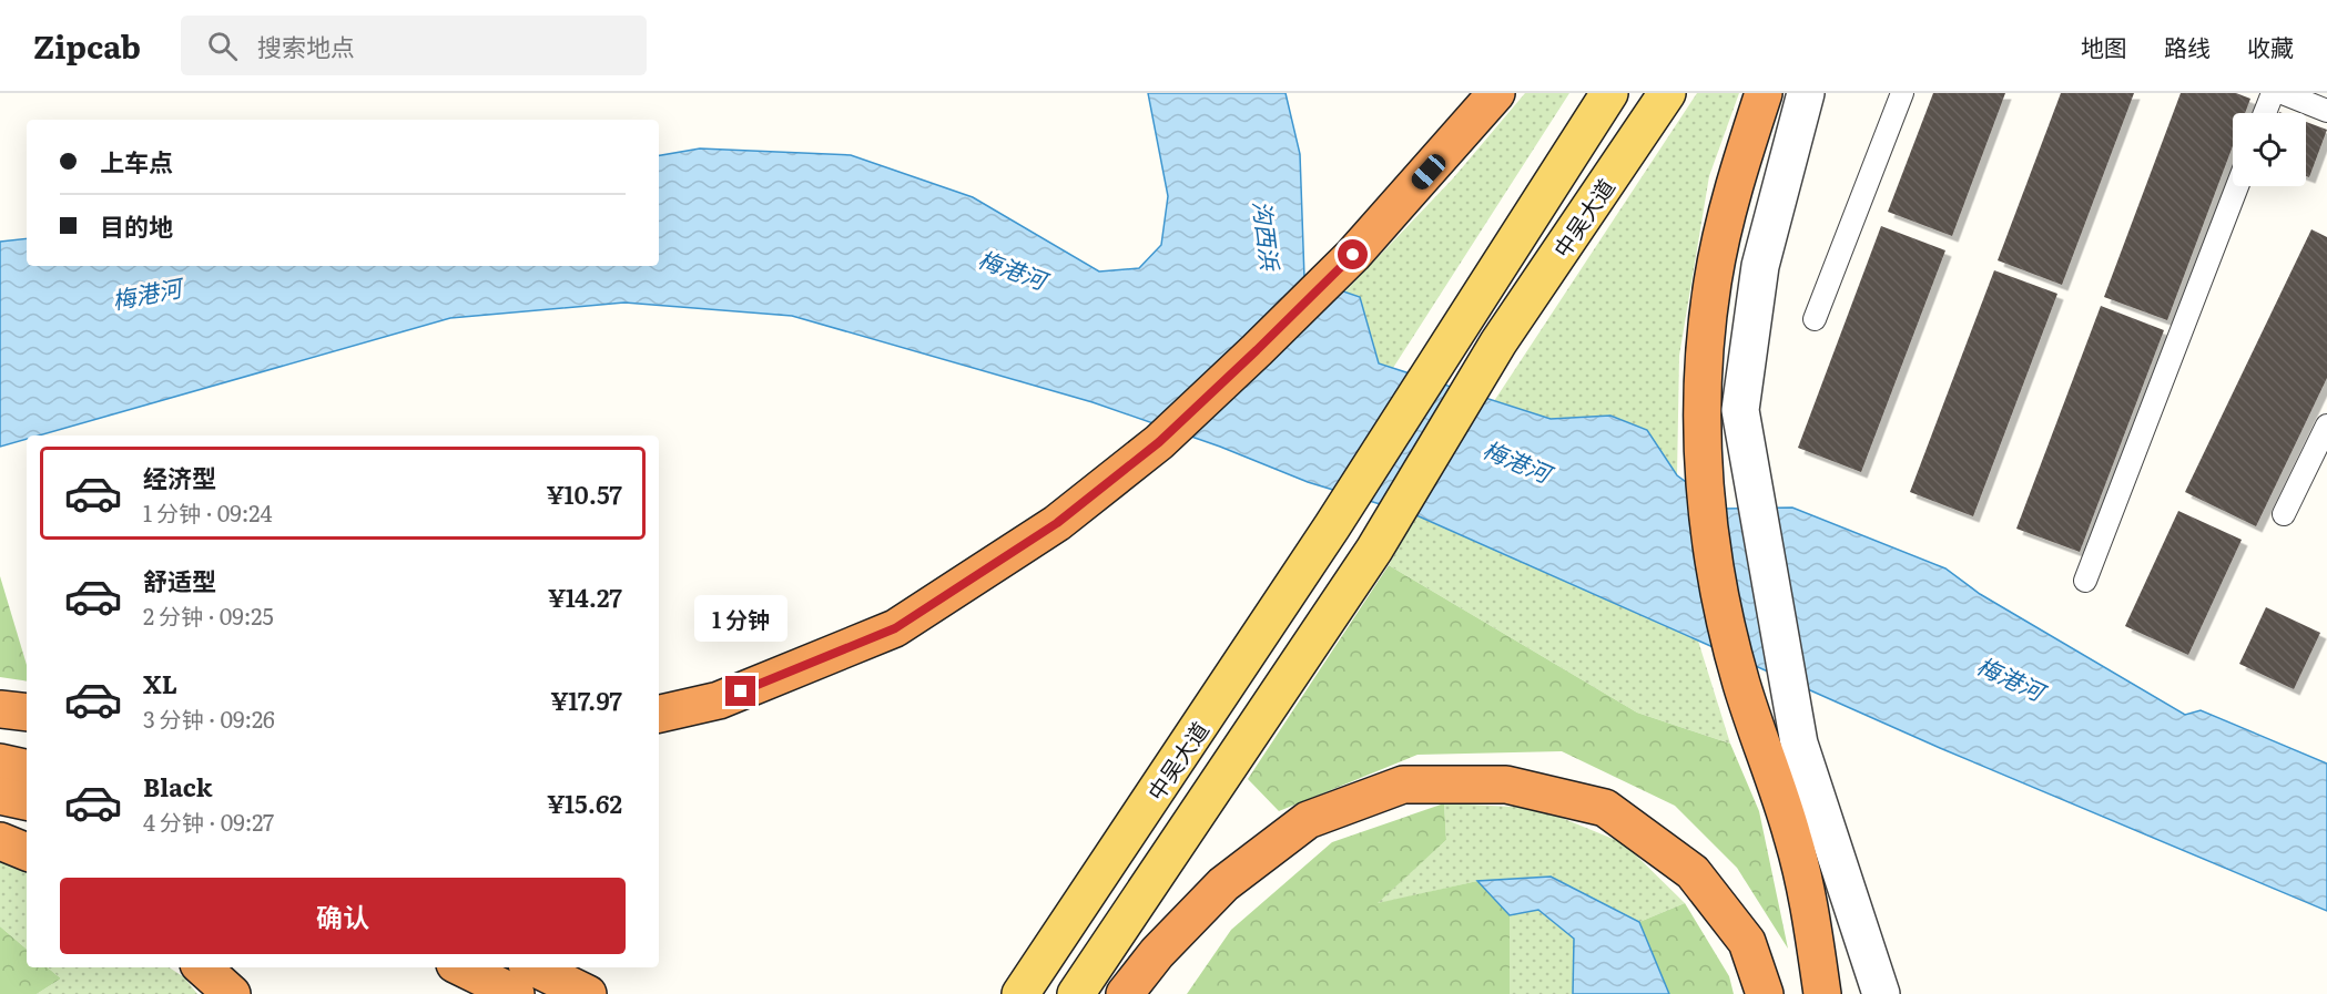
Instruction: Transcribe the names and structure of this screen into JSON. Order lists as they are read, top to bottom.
{
  "streets": {
    "main road": ["中吴大道"]
  },
  "water": ["沟西浜", "梅港河"],
  "page": {
    "header": "Zipcab",
    "search": "搜索地点",
    "nav": ["地图", "路线", "收藏"],
    "banner": ["上车点", "目的地"],
    "list": [
      {
        "name": "经济型",
        "note": "1 分钟 · 09:24",
        "value": "¥10.57"
      },
      {
        "name": "舒适型",
        "note": "2 分钟 · 09:25",
        "value": "¥14.27"
      },
      {
        "name": "XL",
        "note": "3 分钟 · 09:26",
        "value": "¥17.97"
      },
      {
        "name": "Black",
        "note": "4 分钟 · 09:27",
        "value": "¥15.62"
      }
    ],
    "bubble": "1 分钟",
    "buttons": "确认"
  }
}
